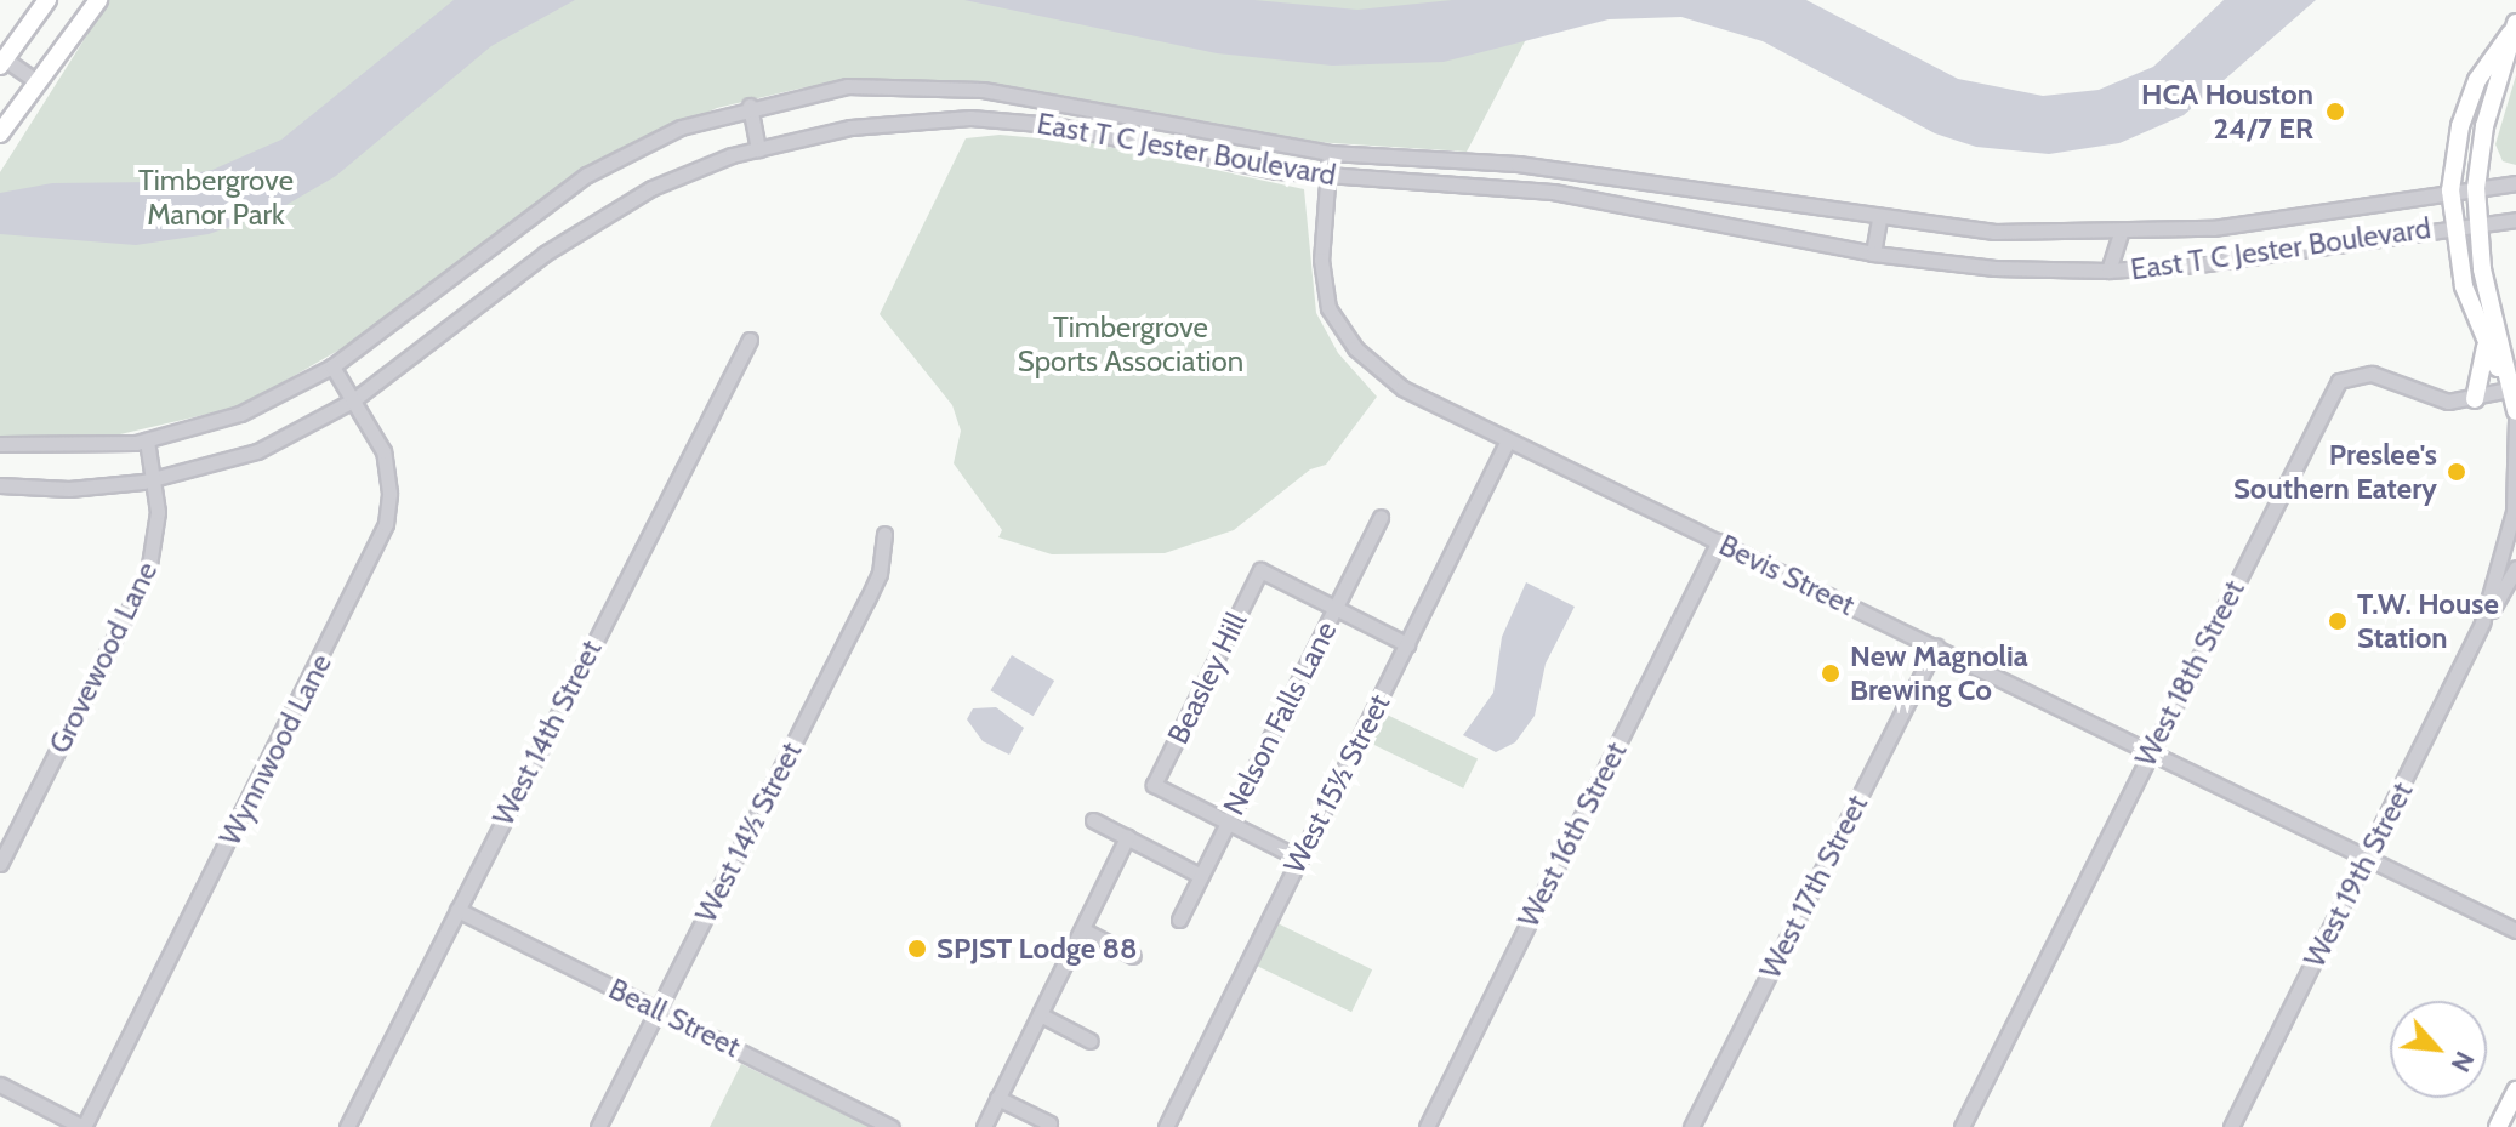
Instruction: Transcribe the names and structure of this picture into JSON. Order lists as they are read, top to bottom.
{
  "streets": {
    "street": [
      "East T C Jester Boulevard",
      "Bevis Street",
      "Grovewood Lane",
      "West 18th Street",
      "Beasley Hill",
      "Nelson Falls Lane",
      "West 14th Street",
      "Wynnwood Lane",
      "West 15½ Street",
      "West 14½ Street",
      "West 16th Street",
      "West 19th Street",
      "West 17th Street",
      "Beall Street"
    ]
  },
  "crossings": [
    ["East T C Jester Boulevard", "Bevis Street"],
    ["East T C Jester Boulevard", "Grovewood Lane"],
    ["East T C Jester Boulevard", "Wynnwood Lane"],
    ["Bevis Street", "West 18th Street"],
    ["Bevis Street", "West 15½ Street"],
    ["Bevis Street", "West 16th Street"],
    ["Bevis Street", "West 19th Street"],
    ["Bevis Street", "West 17th Street"],
    ["Beasley Hill", "Nelson Falls Lane"],
    ["West 14th Street", "Beall Street"],
    ["West 14½ Street", "Beall Street"]
  ],
  "parks": ["Timbergrove Manor Park", "Timbergrove Sports Association"],
  "places": [
    "HCA Houston 24/7 ER",
    "Preslee's Southern Eatery",
    "T.W. House Station",
    "New Magnolia Brewing Co",
    "SPJST Lodge 88"
  ],
  "north": "bottom right"
}
